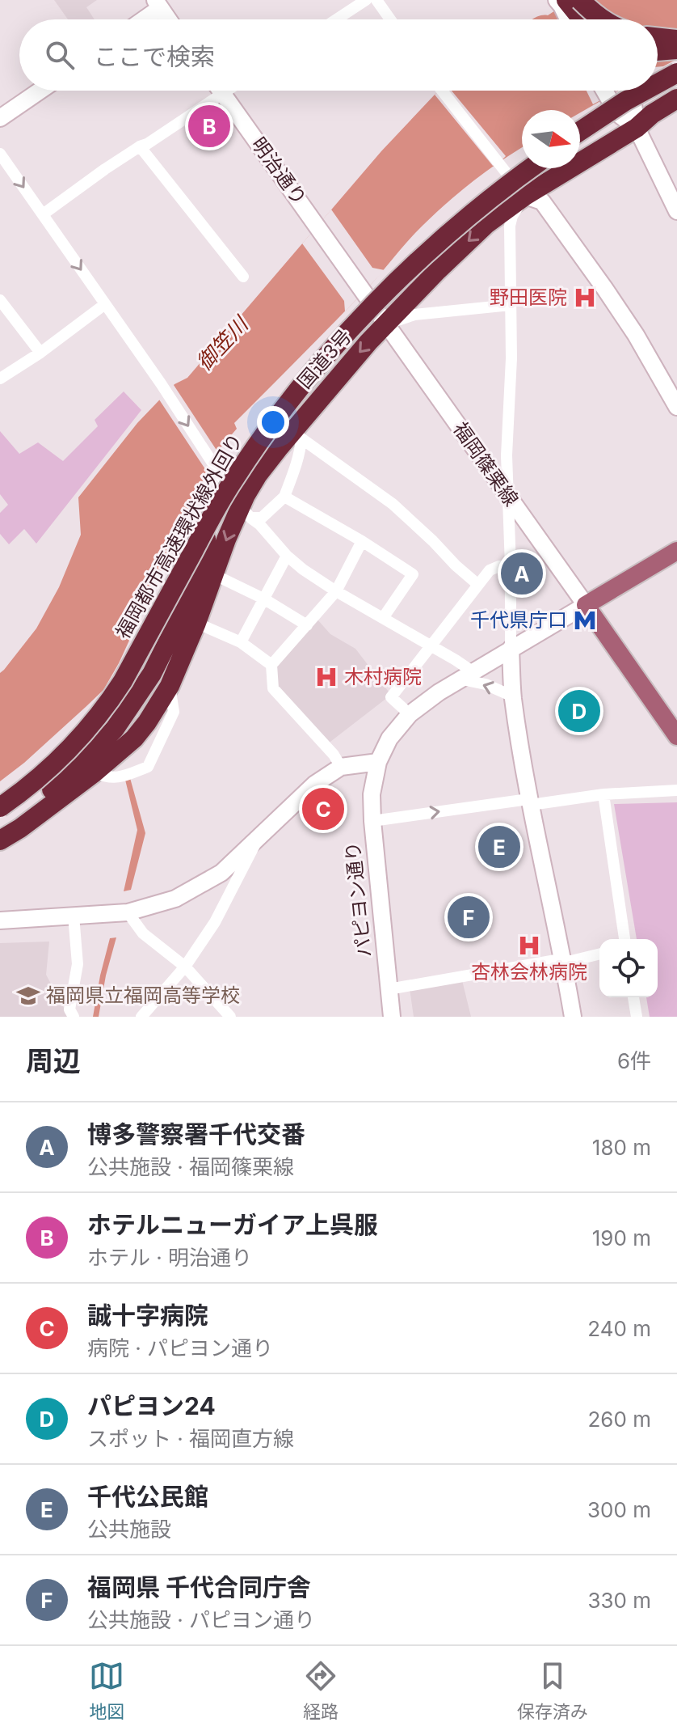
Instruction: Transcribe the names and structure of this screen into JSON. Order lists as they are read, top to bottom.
{
  "streets": {
    "highway": ["国道3号", "福岡都市高速環状線外回り"],
    "main road": ["パピヨン通り"],
    "street": ["明治通り", "福岡篠栗線"]
  },
  "crossings": [
    ["明治通り", "国道3号"],
    ["国道3号", "福岡篠栗線"],
    ["国道3号", "福岡都市高速環状線外回り"],
    ["福岡篠栗線", "パピヨン通り"]
  ],
  "water": ["御笠川"],
  "places": {
    "hospital": ["野田医院", "木村病院", "杏林会林病院"],
    "metro station": ["千代県庁口"],
    "school or university": ["福岡県立福岡高等学校"]
  },
  "north": "right",
  "page": {
    "search": "ここで検索",
    "pins": [
      "B",
      "A",
      "D",
      "C",
      "E",
      "F"
    ],
    "heading": ["周辺", "6件"],
    "list": [
      {
        "mark": "A",
        "name": "博多警察署千代交番",
        "note": "公共施設 · 福岡篠栗線",
        "value": "180 m"
      },
      {
        "mark": "B",
        "name": "ホテルニューガイア上呉服",
        "note": "ホテル · 明治通り",
        "value": "190 m"
      },
      {
        "mark": "C",
        "name": "誠十字病院",
        "note": "病院 · パピヨン通り",
        "value": "240 m"
      },
      {
        "mark": "D",
        "name": "パピヨン24",
        "note": "スポット · 福岡直方線",
        "value": "260 m"
      },
      {
        "mark": "E",
        "name": "千代公民館",
        "note": "公共施設",
        "value": "300 m"
      },
      {
        "mark": "F",
        "name": "福岡県 千代合同庁舎",
        "note": "公共施設 · パピヨン通り",
        "value": "330 m"
      }
    ],
    "nav": ["地図", "経路", "保存済み"]
  }
}
